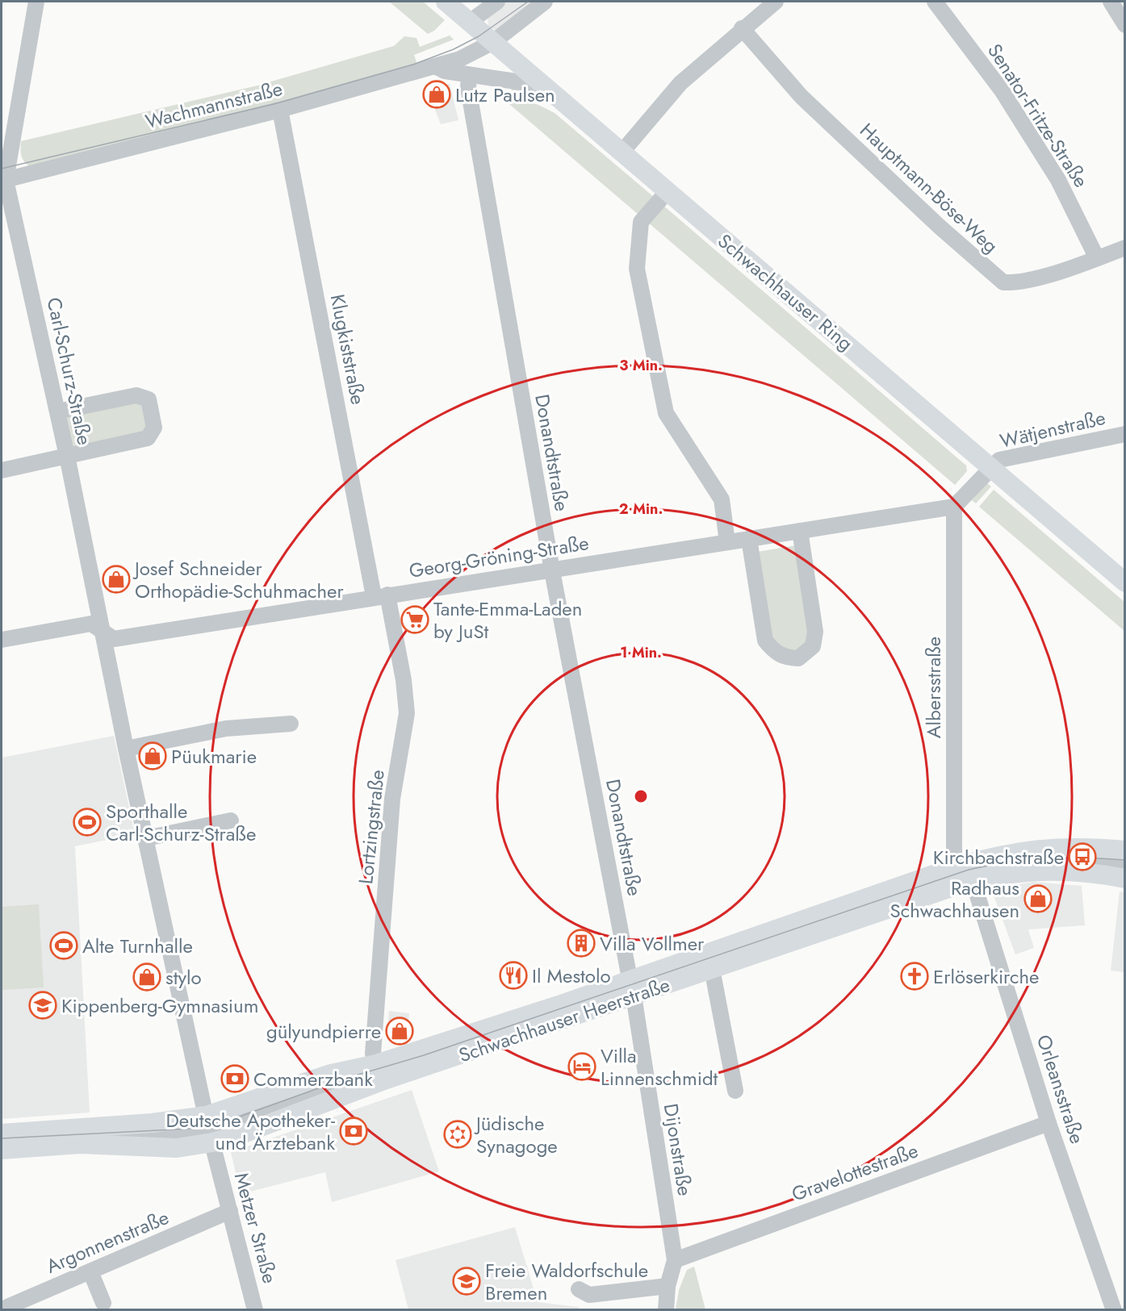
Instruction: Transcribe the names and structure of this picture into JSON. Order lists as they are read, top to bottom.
{
  "streets": {
    "main road": ["Schwachhauser Ring", "Schwachhauser Heerstraße"],
    "street": [
      "Wachmannstraße",
      "Senator-Fritze-Straße",
      "Hauptmann-Böse-Weg",
      "Klugkiststraße",
      "Carl-Schurz-Straße",
      "Wätjenstraße",
      "Donandtstraße",
      "Georg-Gröning-Straße",
      "Albersstraße",
      "Lortzingstraße",
      "Orleansstraße",
      "Dijonstraße",
      "Gravelottestraße",
      "Metzer Straße",
      "Argonnenstraße"
    ]
  },
  "crossings": [
    ["Wachmannstraße", "Schwachhauser Ring"],
    ["Wachmannstraße", "Klugkiststraße"],
    ["Wachmannstraße", "Carl-Schurz-Straße"],
    ["Senator-Fritze-Straße", "Hauptmann-Böse-Weg"],
    ["Schwachhauser Ring", "Wätjenstraße"],
    ["Klugkiststraße", "Georg-Gröning-Straße"],
    ["Klugkiststraße", "Lortzingstraße"],
    ["Carl-Schurz-Straße", "Georg-Gröning-Straße"],
    ["Carl-Schurz-Straße", "Schwachhauser Heerstraße"],
    ["Carl-Schurz-Straße", "Metzer Straße"],
    ["Donandtstraße", "Georg-Gröning-Straße"],
    ["Donandtstraße", "Schwachhauser Heerstraße"],
    ["Donandtstraße", "Dijonstraße"],
    ["Georg-Gröning-Straße", "Albersstraße"],
    ["Georg-Gröning-Straße", "Lortzingstraße"],
    ["Albersstraße", "Schwachhauser Heerstraße"],
    ["Lortzingstraße", "Schwachhauser Heerstraße"],
    ["Schwachhauser Heerstraße", "Orleansstraße"],
    ["Schwachhauser Heerstraße", "Dijonstraße"],
    ["Schwachhauser Heerstraße", "Metzer Straße"],
    ["Orleansstraße", "Gravelottestraße"],
    ["Dijonstraße", "Gravelottestraße"],
    ["Metzer Straße", "Argonnenstraße"]
  ],
  "places": {
    "shop": [
      "Lutz Paulsen",
      "Josef Schneider Orthopädie-Schuhmacher",
      "Püukmarie",
      "Radhaus Schwachhausen",
      "stylo",
      "gülyundpierre"
    ],
    "supermarket": ["Tante-Emma-Laden by JuSt"],
    "sports": ["Sporthalle Carl-Schurz-Straße", "Alte Turnhalle"],
    "bus stop": ["Kirchbachstraße"],
    "building": ["Villa Vollmer"],
    "restaurant": ["Il Mestolo"],
    "church": ["Erlöserkirche"],
    "school or university": ["Kippenberg-Gymnasium", "Freie Waldorfschule Bremen"],
    "hotel": ["Villa Linnenschmidt"],
    "bank": ["Commerzbank", "Deutsche Apotheker- und Ärztebank"],
    "synagogue": ["Jüdische Synagoge"]
  },
  "rings": ["3 Min.", "2 Min.", "1 Min."]
}
